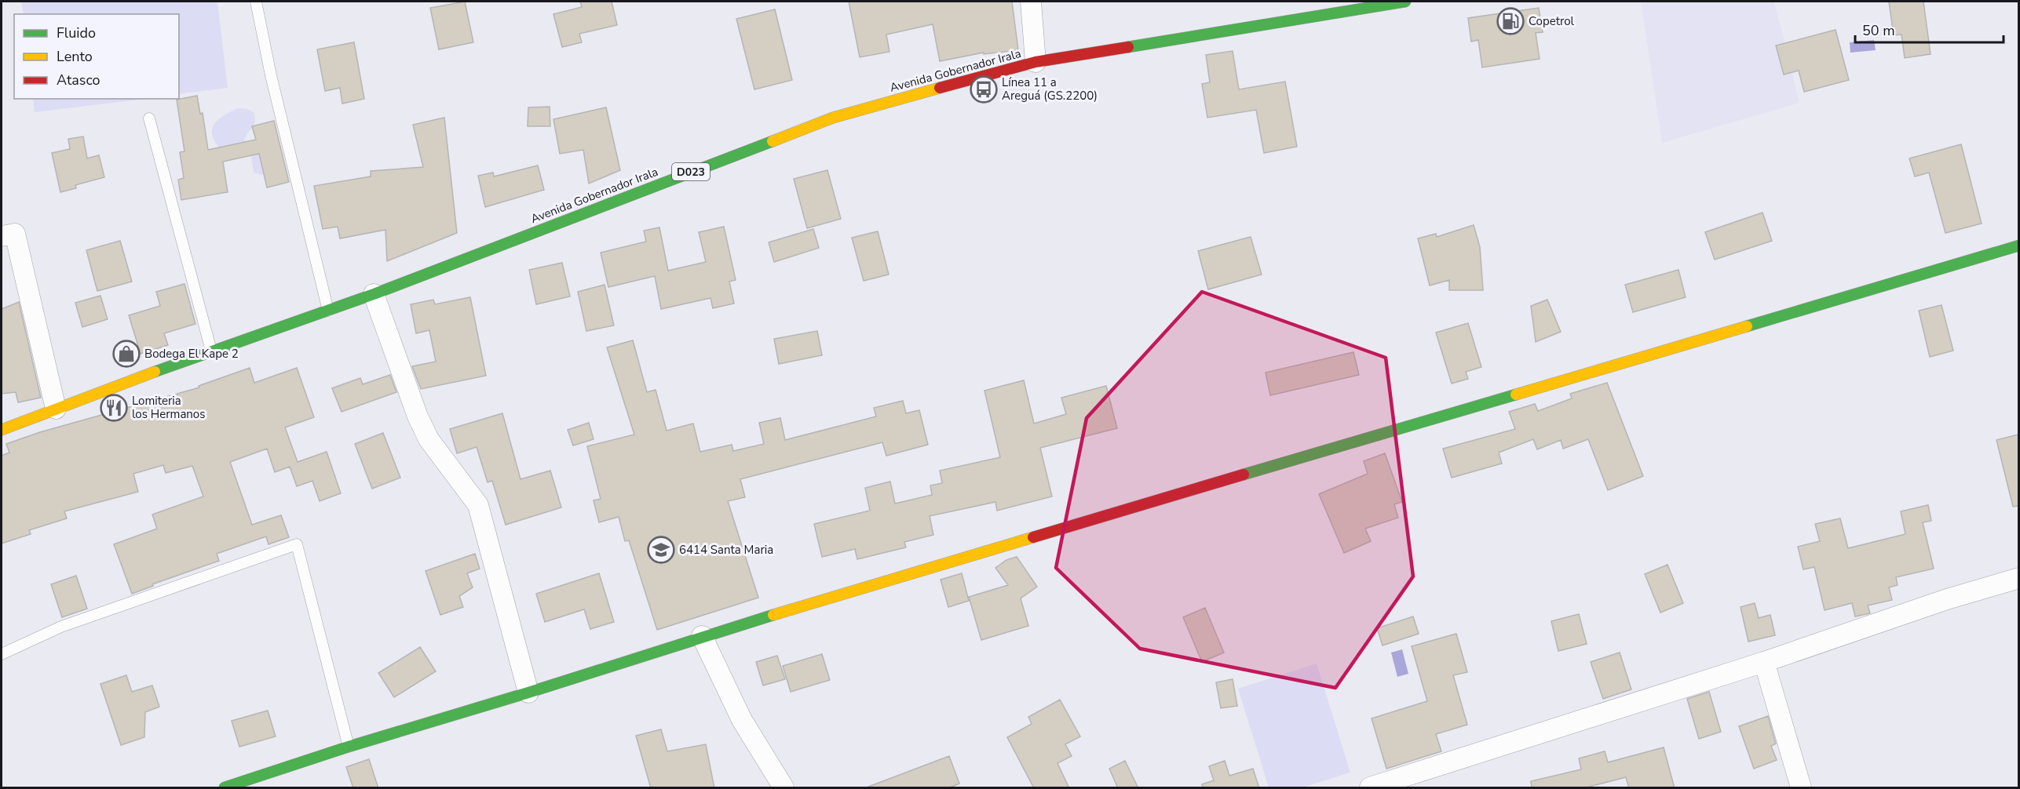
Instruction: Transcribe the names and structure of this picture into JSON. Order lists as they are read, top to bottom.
{
  "streets": {
    "street": ["Avenida Gobernador Irala", "D023"]
  },
  "places": {
    "fuel station": ["Copetrol"],
    "bus stop": ["Línea 11 a Areguá (GS.2200)"],
    "shop": ["Bodega El Kape 2"],
    "restaurant": ["Lomiteria los Hermanos"],
    "school or university": ["6414 Santa Maria"]
  },
  "legend": ["Fluido", "Lento", "Atasco"],
  "scale_bar": "50 m"
}
